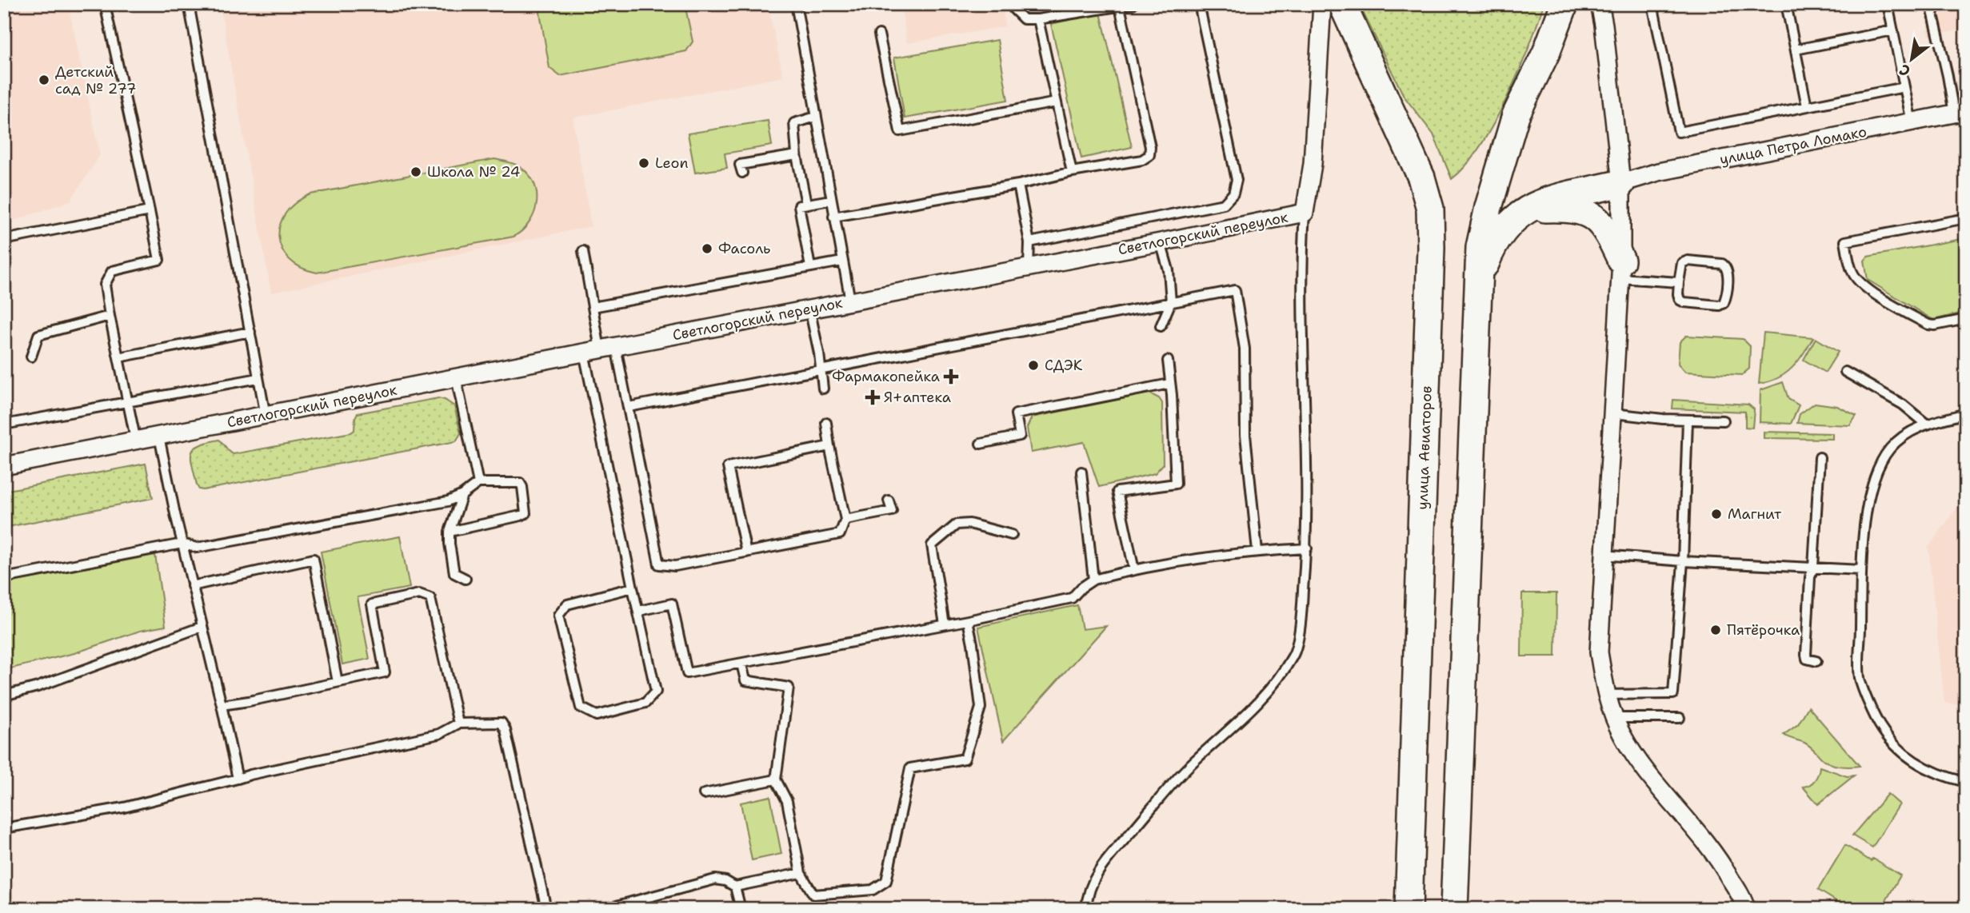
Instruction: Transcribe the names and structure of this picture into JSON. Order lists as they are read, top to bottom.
{
  "streets": {
    "main road": ["улица Авиаторов"],
    "street": ["улица Петра Ломако", "Светлогорский переулок"]
  },
  "places": {
    "other": [
      "Детский сад № 277",
      "Leon",
      "Школа № 24",
      "Фасоль",
      "СДЭК",
      "Магнит",
      "Пятёрочка"
    ],
    "health": ["Фармакопейка", "Я+аптека"]
  },
  "north": "bottom left"
}
